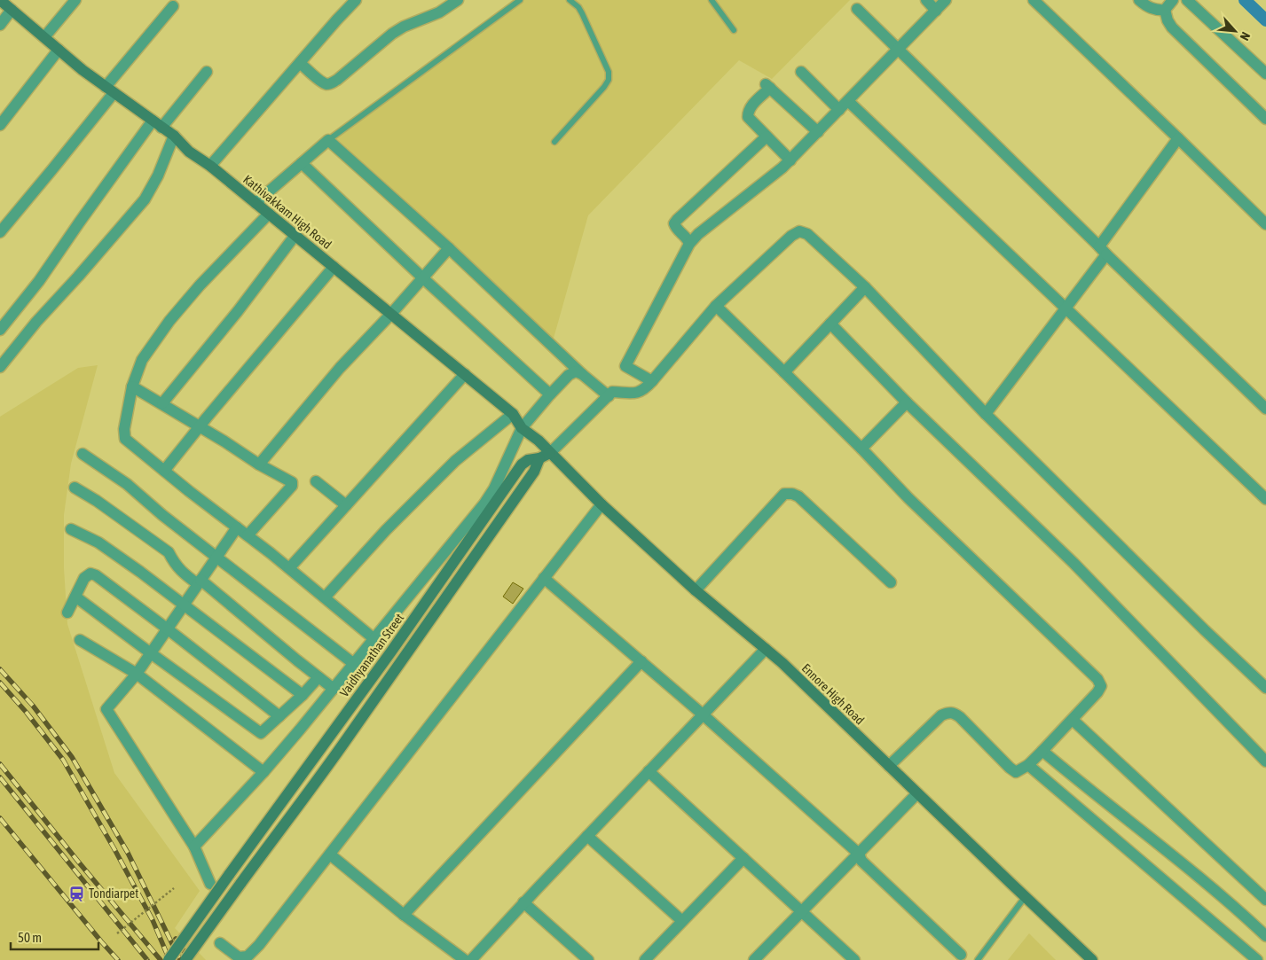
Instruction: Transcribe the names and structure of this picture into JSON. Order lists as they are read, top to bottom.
{
  "streets": {
    "main road": ["Kathivakkam High Road", "Vaidhyanathan Street", "Ennore High Road"]
  },
  "crossings": [
    ["Kathivakkam High Road", "Vaidhyanathan Street"],
    ["Kathivakkam High Road", "Ennore High Road"],
    ["Vaidhyanathan Street", "Ennore High Road"]
  ],
  "places": {
    "station": ["Tondiarpet"]
  },
  "scale_bar": "50 m",
  "north": "bottom right"
}
